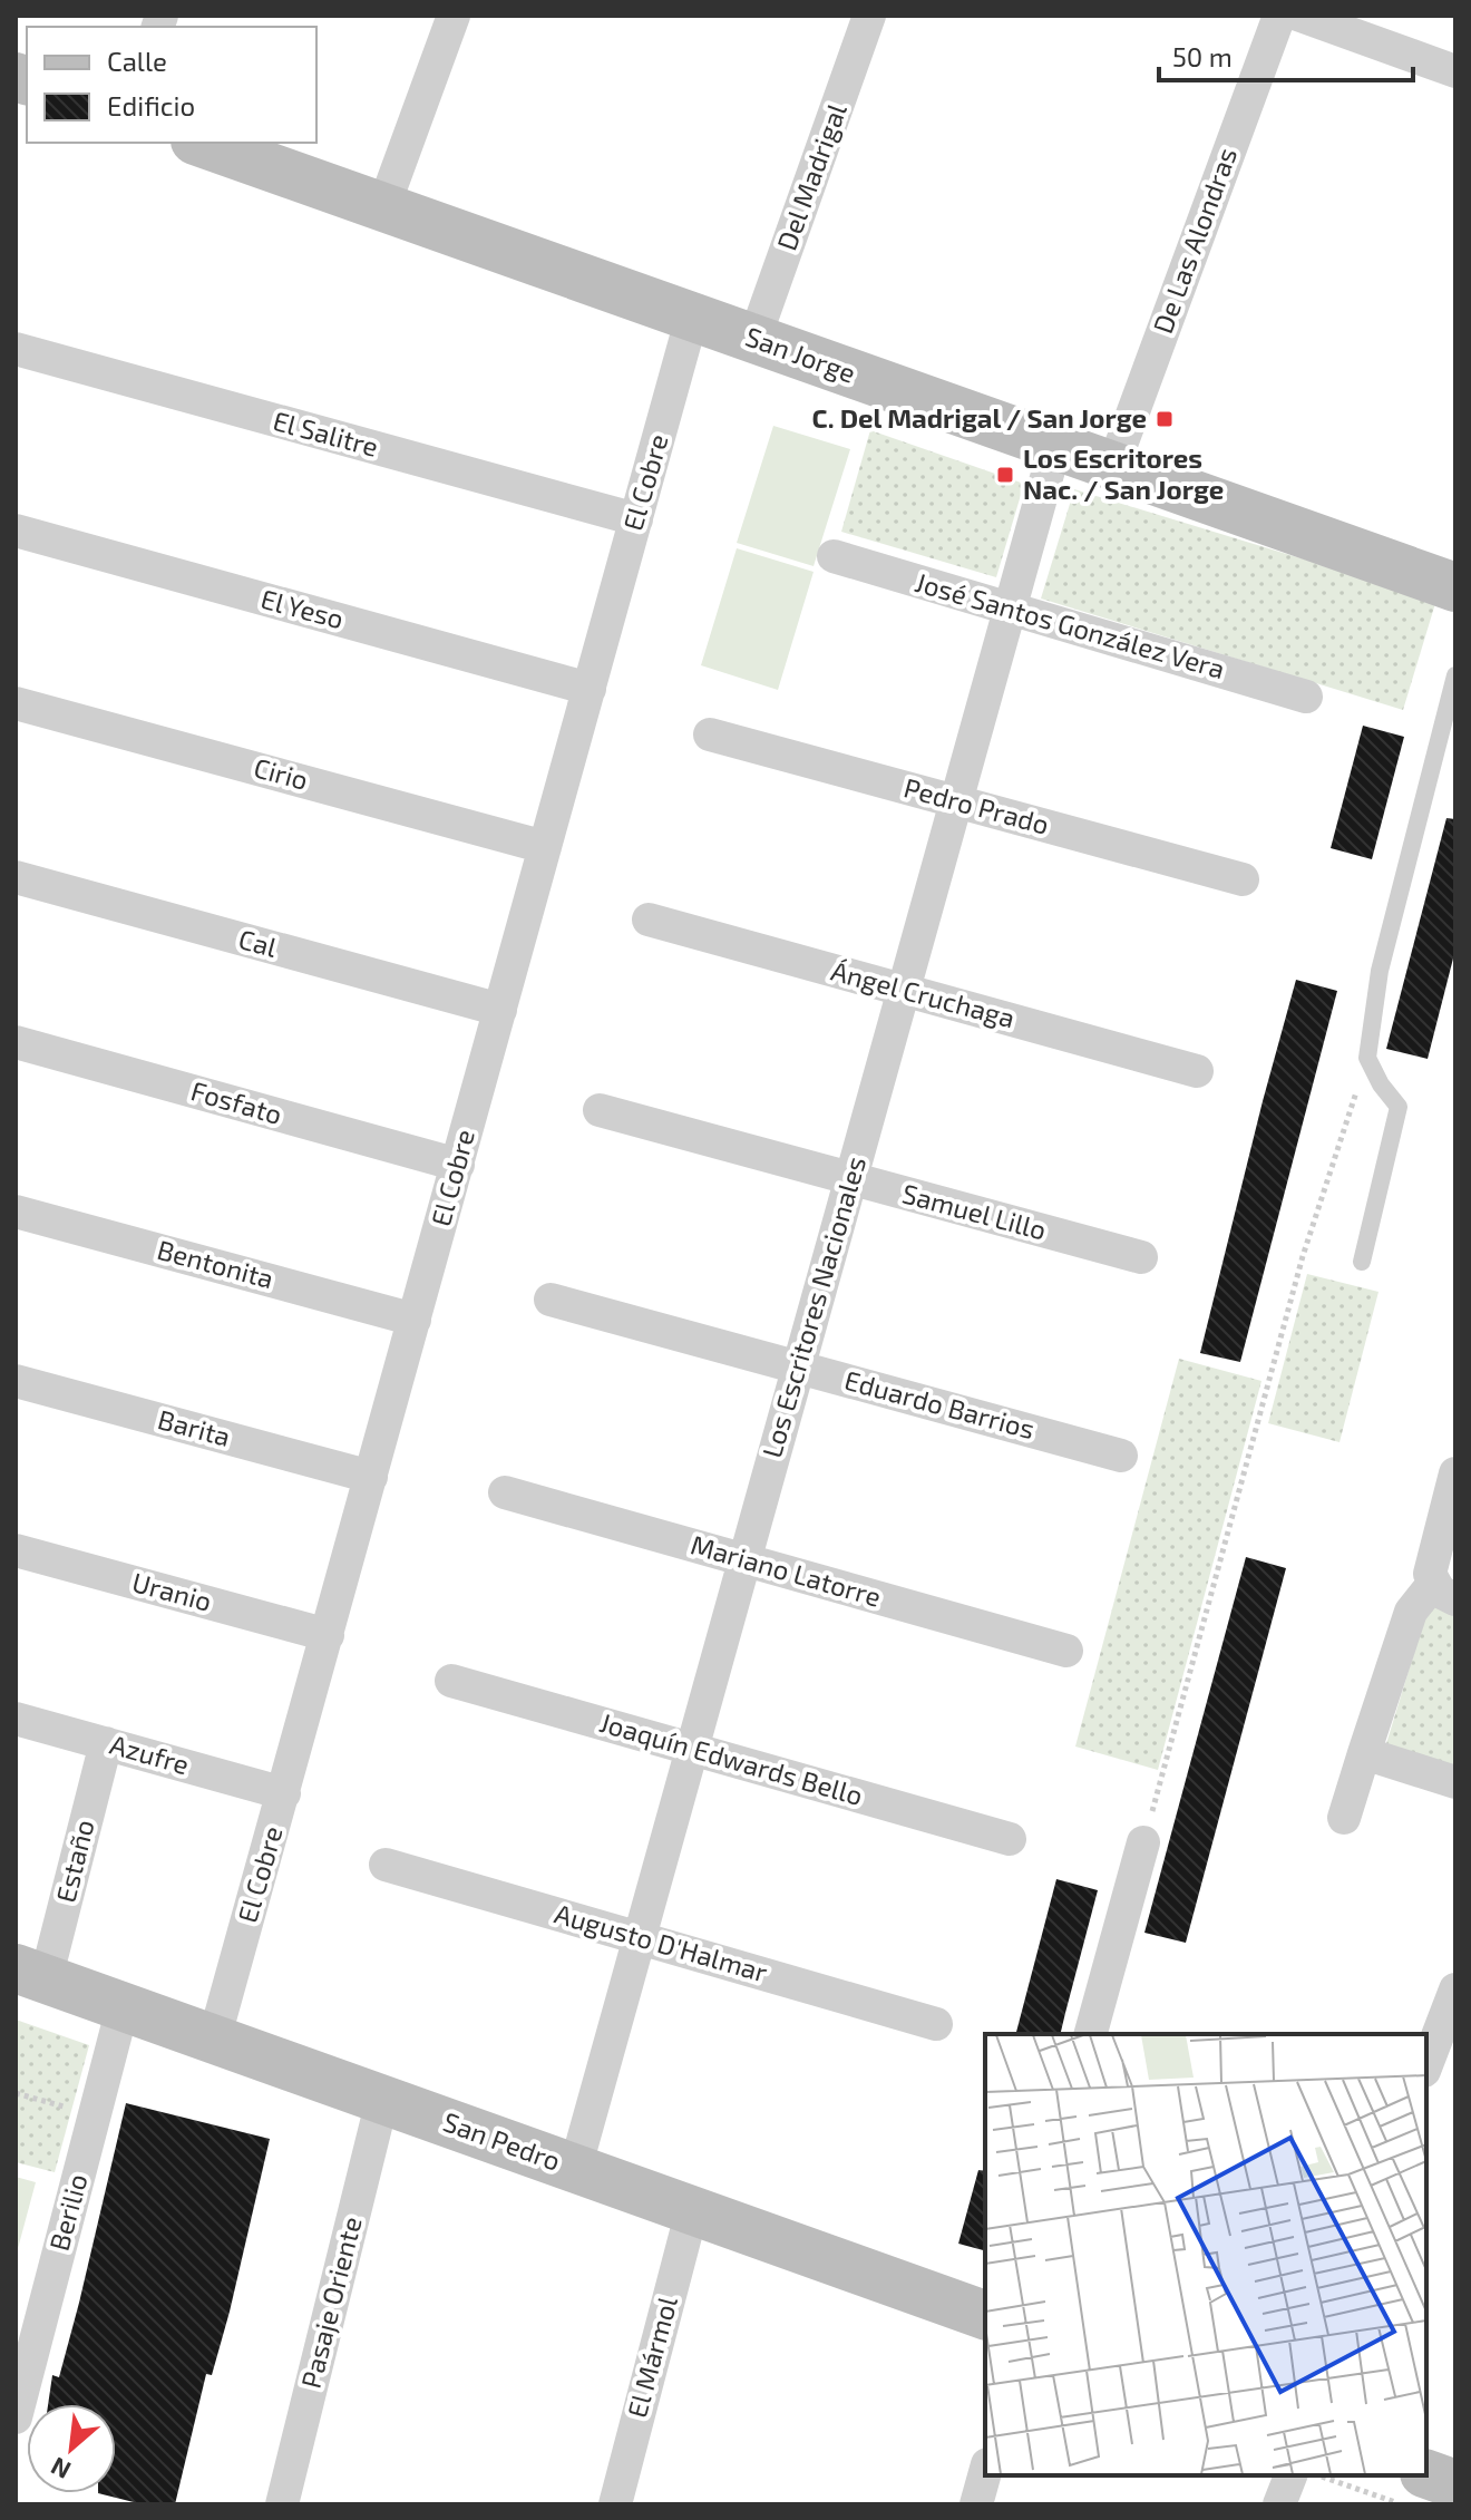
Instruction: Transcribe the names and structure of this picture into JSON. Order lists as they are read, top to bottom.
{
  "streets": {
    "street": [
      "Del Madrigal",
      "De Las Alondras",
      "San Jorge",
      "El Salitre",
      "El Cobre",
      "El Yeso",
      "José Santos González Vera",
      "Cirio",
      "Pedro Prado",
      "Cal",
      "Ángel Cruchaga",
      "Fosfato",
      "Samuel Lillo",
      "Bentonita",
      "Los Escritores Nacionales",
      "Eduardo Barrios",
      "Barita",
      "Mariano Latorre",
      "Uranio",
      "Azufre",
      "Joaquín Edwards Bello",
      "Estaño",
      "Augusto D'Halmar",
      "San Pedro",
      "Berilio",
      "Pasaje Oriente",
      "El Mármol"
    ]
  },
  "crossings": [
    ["Del Madrigal", "San Jorge"],
    ["De Las Alondras", "San Jorge"],
    ["San Jorge", "El Cobre"],
    ["San Jorge", "Los Escritores Nacionales"],
    ["El Salitre", "El Cobre"],
    ["El Cobre", "El Yeso"],
    ["El Cobre", "Cirio"],
    ["El Cobre", "Cal"],
    ["El Cobre", "Fosfato"],
    ["El Cobre", "Bentonita"],
    ["El Cobre", "Barita"],
    ["El Cobre", "Uranio"],
    ["El Cobre", "Azufre"],
    ["El Cobre", "San Pedro"],
    ["José Santos González Vera", "Los Escritores Nacionales"],
    ["Pedro Prado", "Los Escritores Nacionales"],
    ["Ángel Cruchaga", "Los Escritores Nacionales"],
    ["Samuel Lillo", "Los Escritores Nacionales"],
    ["Los Escritores Nacionales", "Eduardo Barrios"],
    ["Los Escritores Nacionales", "Mariano Latorre"],
    ["Los Escritores Nacionales", "Joaquín Edwards Bello"],
    ["Los Escritores Nacionales", "Augusto D'Halmar"],
    ["Los Escritores Nacionales", "San Pedro"],
    ["Azufre", "Estaño"],
    ["Estaño", "San Pedro"],
    ["San Pedro", "Berilio"],
    ["San Pedro", "Pasaje Oriente"],
    ["San Pedro", "El Mármol"]
  ],
  "places": {
    "transit": ["C. Del Madrigal / San Jorge", "Los Escritores Nac. / San Jorge"]
  },
  "legend": ["Calle", "Edificio"],
  "scale_bar": "50 m",
  "north": "bottom left"
}
